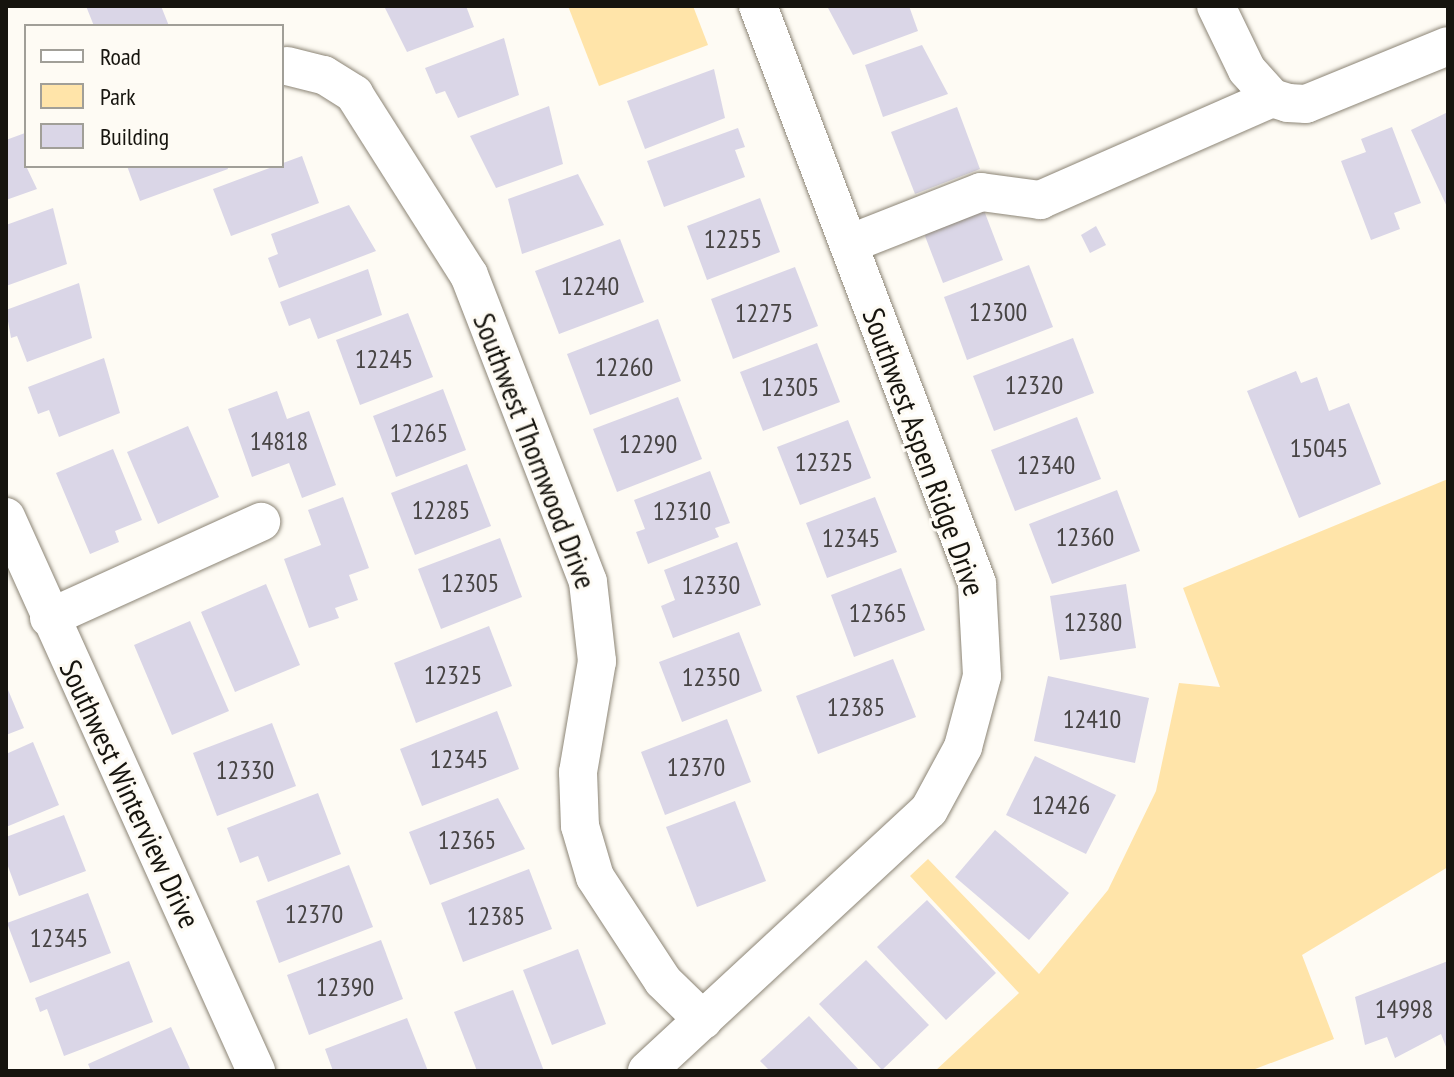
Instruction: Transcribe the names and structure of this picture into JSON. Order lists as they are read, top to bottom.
{
  "streets": {
    "street": ["Southwest Thornwood Drive", "Southwest Aspen Ridge Drive", "Southwest Winterview Drive"]
  },
  "crossings": [
    ["Southwest Thornwood Drive", "Southwest Aspen Ridge Drive"]
  ],
  "house_numbers": [
    "12255",
    "12240",
    "12300",
    "12275",
    "12245",
    "12260",
    "12320",
    "12305",
    "12265",
    "14818",
    "12290",
    "15045",
    "12325",
    "12340",
    "12285",
    "12310",
    "12360",
    "12345",
    "12305",
    "12330",
    "12365",
    "12380",
    "12325",
    "12350",
    "12385",
    "12410",
    "12345",
    "12370",
    "12330",
    "12426",
    "12365",
    "12370",
    "12385",
    "12345",
    "12390",
    "14998"
  ],
  "legend": ["Road", "Park", "Building"]
}
